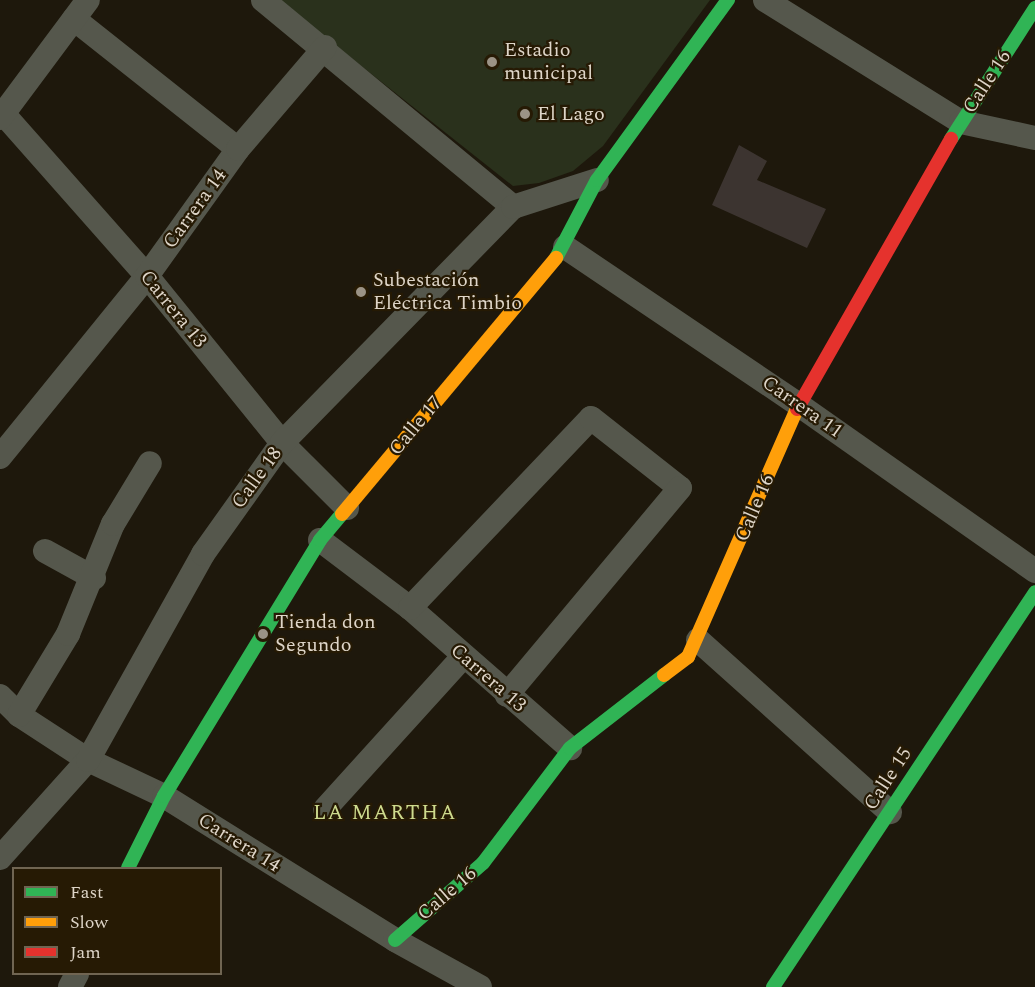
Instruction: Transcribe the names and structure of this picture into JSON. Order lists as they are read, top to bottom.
{
  "streets": {
    "street": [
      "Calle 16",
      "Carrera 14",
      "Carrera 13",
      "Carrera 11",
      "Calle 17",
      "Calle 18",
      "Calle 15"
    ]
  },
  "crossings": [
    ["Calle 16", "Carrera 14"],
    ["Calle 16", "Carrera 13"],
    ["Calle 16", "Carrera 11"],
    ["Carrera 14", "Carrera 13"],
    ["Carrera 14", "Calle 17"],
    ["Carrera 14", "Calle 18"],
    ["Carrera 13", "Calle 17"],
    ["Carrera 13", "Calle 18"],
    ["Carrera 11", "Calle 17"],
    ["Calle 17", "Calle 18"]
  ],
  "districts": ["LA MARTHA"],
  "places": [
    "Estadio municipal",
    "El Lago",
    "Subestación Eléctrica Timbio",
    "Tienda don Segundo"
  ],
  "legend": ["Fast", "Slow", "Jam"]
}
